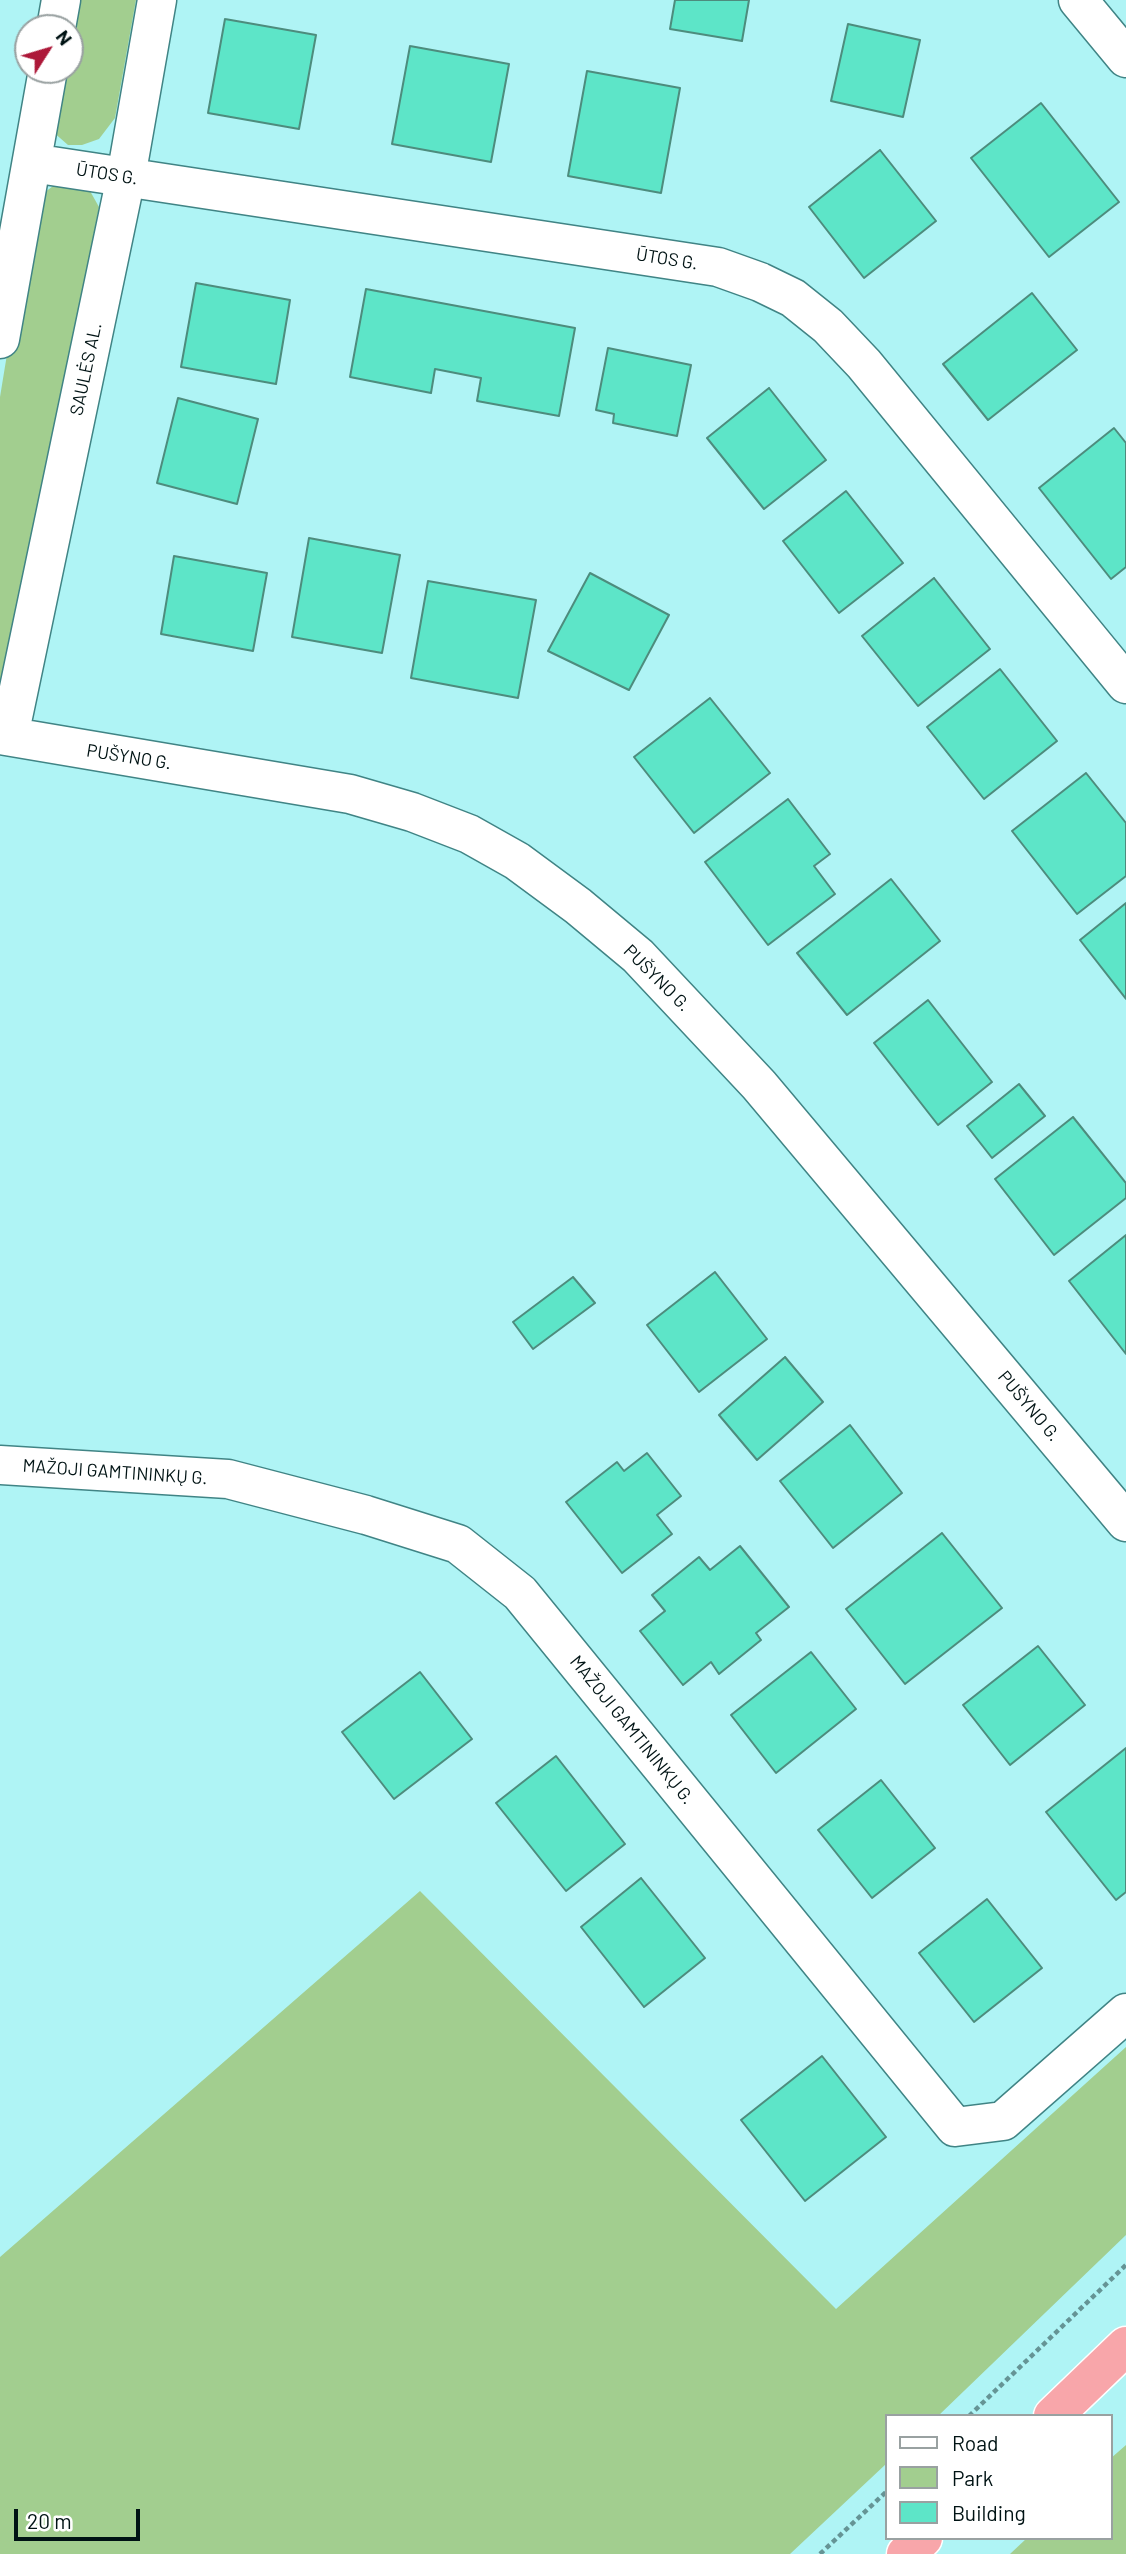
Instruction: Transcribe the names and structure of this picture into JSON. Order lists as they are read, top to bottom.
{
  "streets": {
    "street": [
      "ŪTOS G.",
      "SAULĖS AL.",
      "PUŠYNO G.",
      "MAŽOJI GAMTININKŲ G."
    ]
  },
  "crossings": [
    ["ŪTOS G.", "SAULĖS AL."],
    ["SAULĖS AL.", "PUŠYNO G."]
  ],
  "legend": ["Road", "Park", "Building"],
  "scale_bar": "20 m",
  "north": "top right"
}
